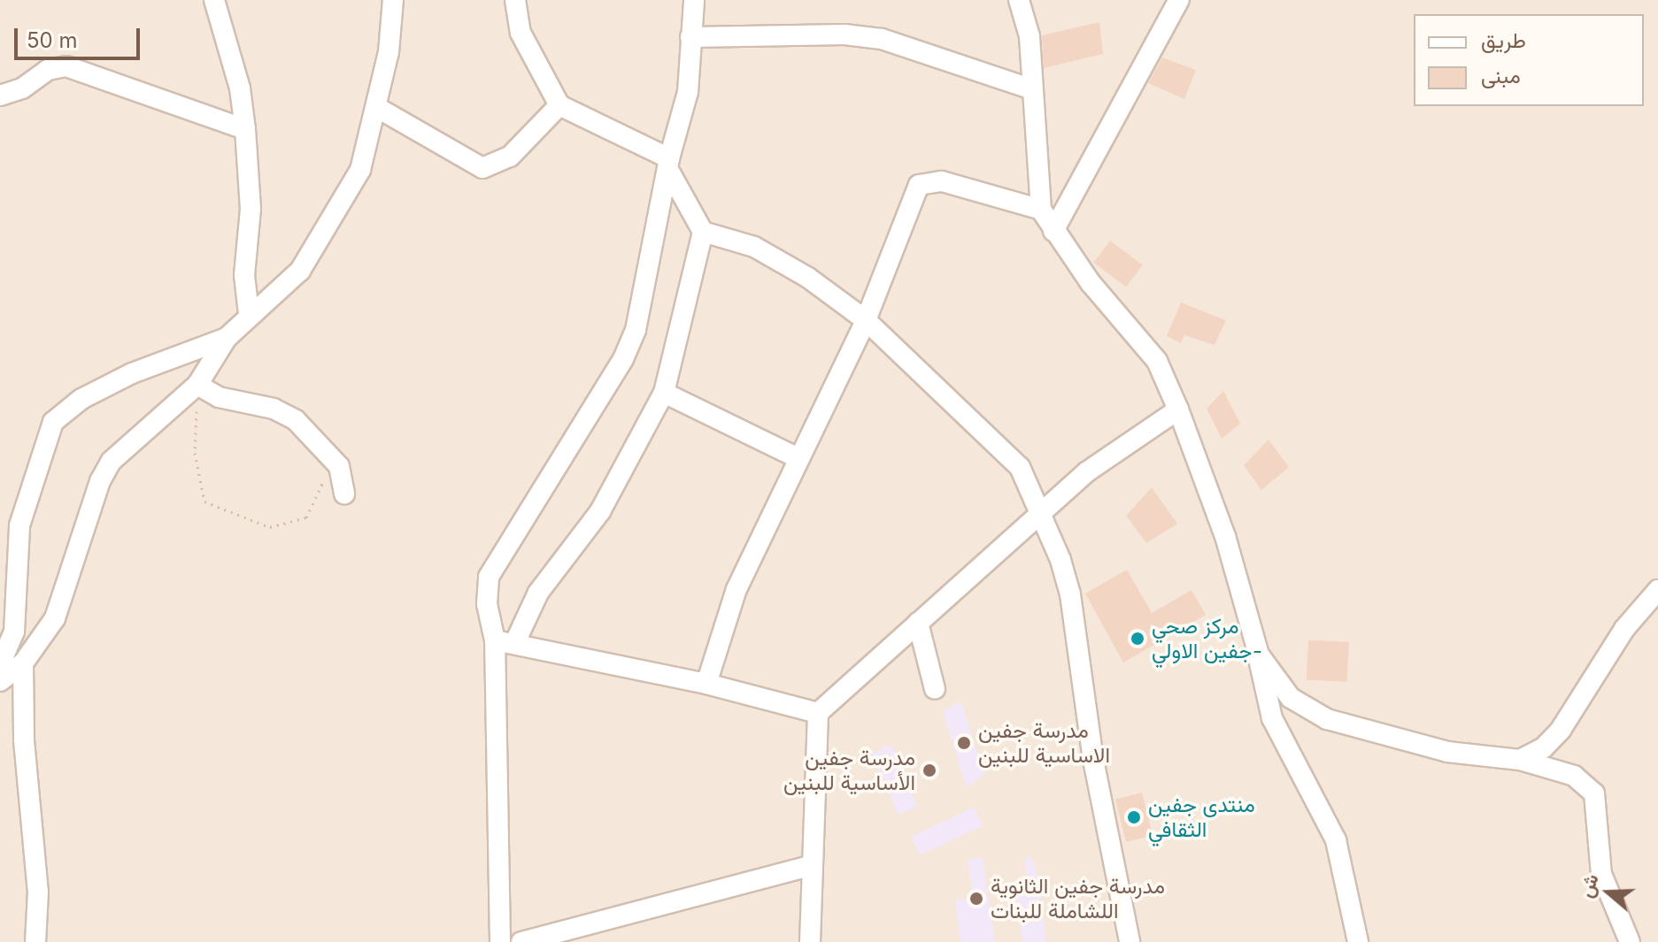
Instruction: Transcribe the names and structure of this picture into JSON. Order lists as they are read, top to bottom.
{
  "places": [
    "مركز صحي جفين الاولي-",
    "مدرسة جفين الاساسية للبنين",
    "مدرسة جفين الأساسية للبنين",
    "منتدى جفين الثقافي",
    "مدرسة جفين الثانوية اللشاملة للبنات"
  ],
  "legend": ["طريق", "مبنى"],
  "scale_bar": "50 m",
  "north": "left"
}
